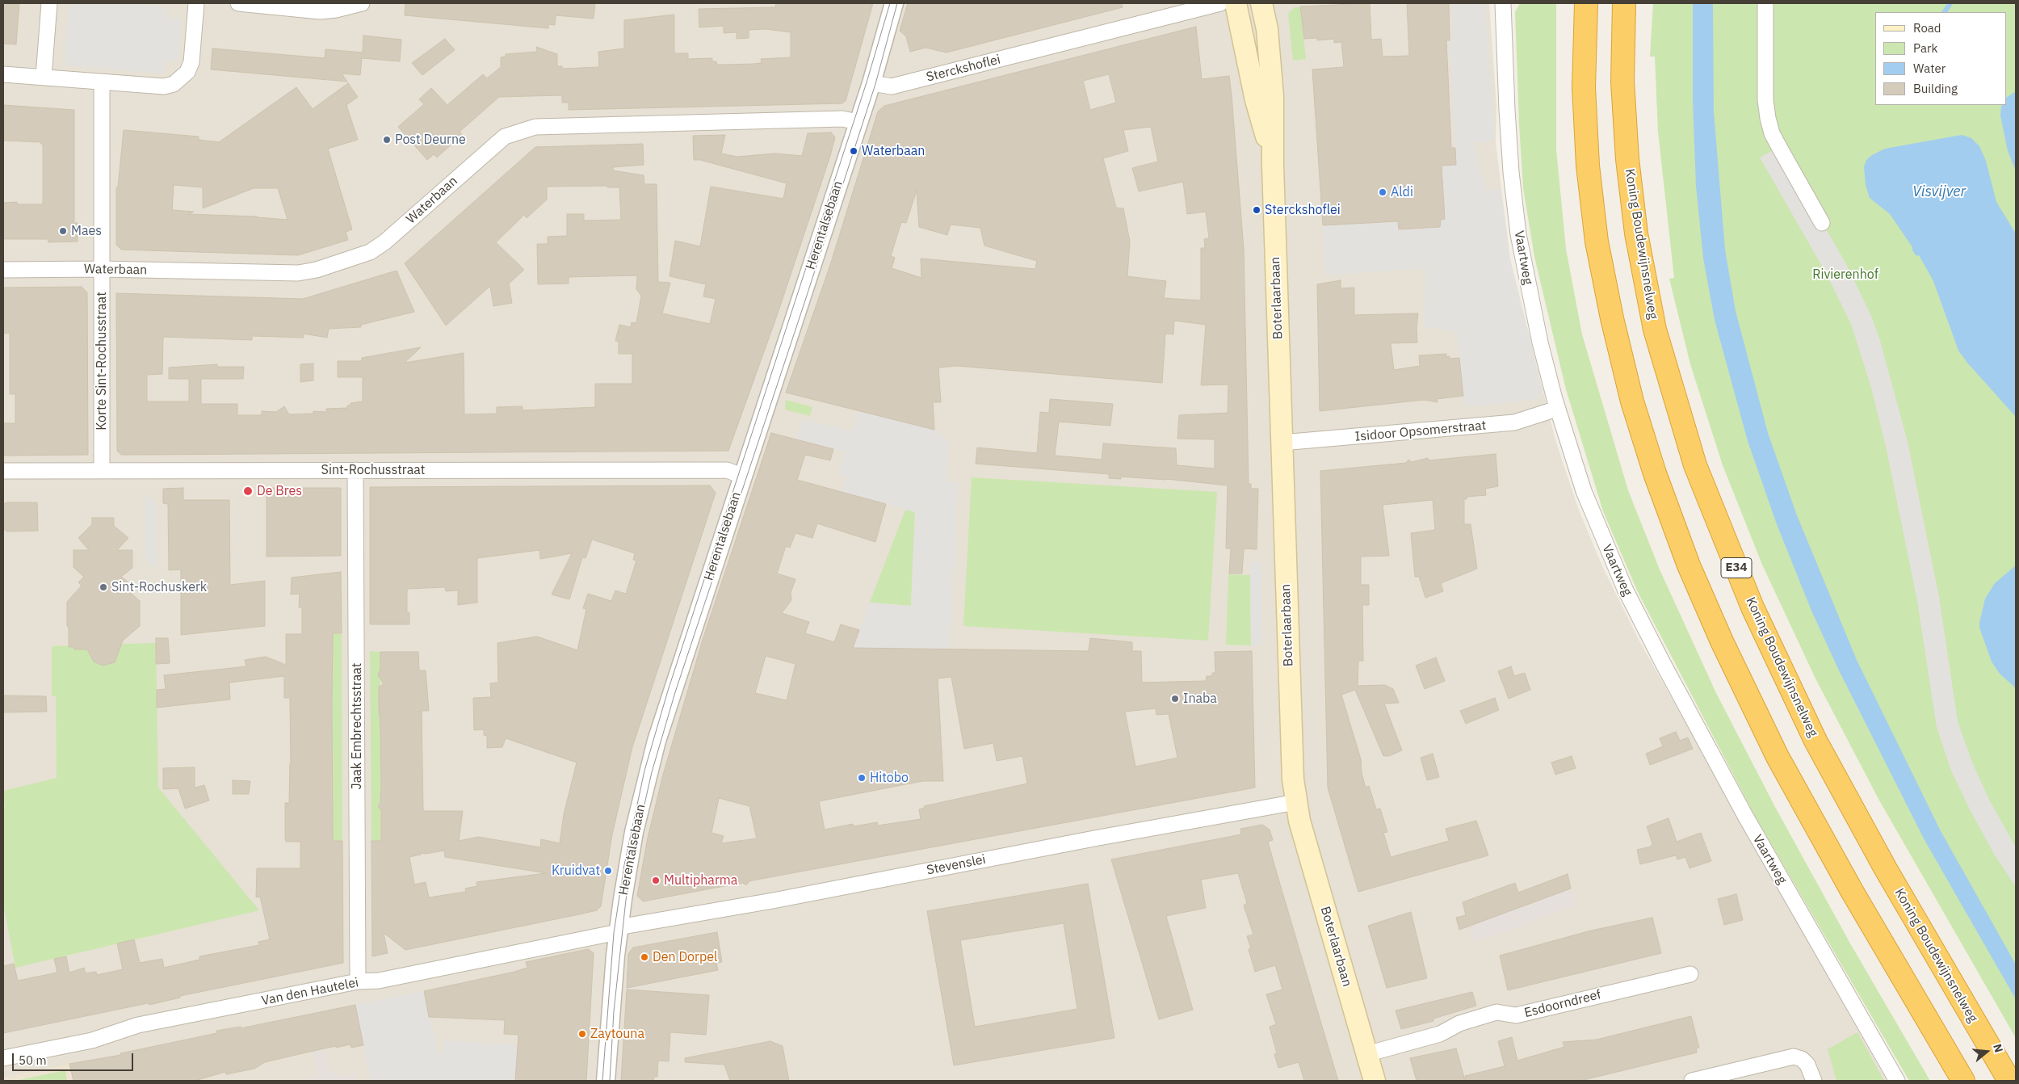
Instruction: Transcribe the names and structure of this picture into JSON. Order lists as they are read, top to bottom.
{
  "streets": {
    "highway": ["Koning Boudewijnsnelweg", "E34"],
    "main road": ["Boterlaarbaan"],
    "street": [
      "Sterckshoflei",
      "Waterbaan",
      "Herentalsebaan",
      "Vaartweg",
      "Korte Sint-Rochusstraat",
      "Isidoor Opsomerstraat",
      "Sint-Rochusstraat",
      "Jaak Embrechtsstraat",
      "Stevenslei",
      "Van den Hautelei",
      "Esdoorndreef"
    ]
  },
  "crossings": [
    ["Sterckshoflei", "Herentalsebaan"],
    ["Waterbaan", "Herentalsebaan"],
    ["Waterbaan", "Korte Sint-Rochusstraat"],
    ["Herentalsebaan", "Sint-Rochusstraat"],
    ["Herentalsebaan", "Stevenslei"],
    ["Herentalsebaan", "Van den Hautelei"],
    ["Vaartweg", "Isidoor Opsomerstraat"],
    ["Boterlaarbaan", "Isidoor Opsomerstraat"],
    ["Boterlaarbaan", "Stevenslei"],
    ["Boterlaarbaan", "Esdoorndreef"],
    ["Korte Sint-Rochusstraat", "Sint-Rochusstraat"],
    ["Sint-Rochusstraat", "Jaak Embrechtsstraat"],
    ["Jaak Embrechtsstraat", "Van den Hautelei"],
    ["Stevenslei", "Van den Hautelei"]
  ],
  "water": ["Visvijver"],
  "parks": ["Rivierenhof"],
  "places": [
    "Post Deurne",
    "Waterbaan",
    "Aldi",
    "Sterckshoflei",
    "Maes",
    "De Bres",
    "Sint-Rochuskerk",
    "Inaba",
    "Hitobo",
    "Kruidvat",
    "Multipharma",
    "Den Dorpel",
    "Zaytouna"
  ],
  "legend": [
    "Road",
    "Park",
    "Water",
    "Building"
  ],
  "scale_bar": "50 m",
  "north": "right"
}
